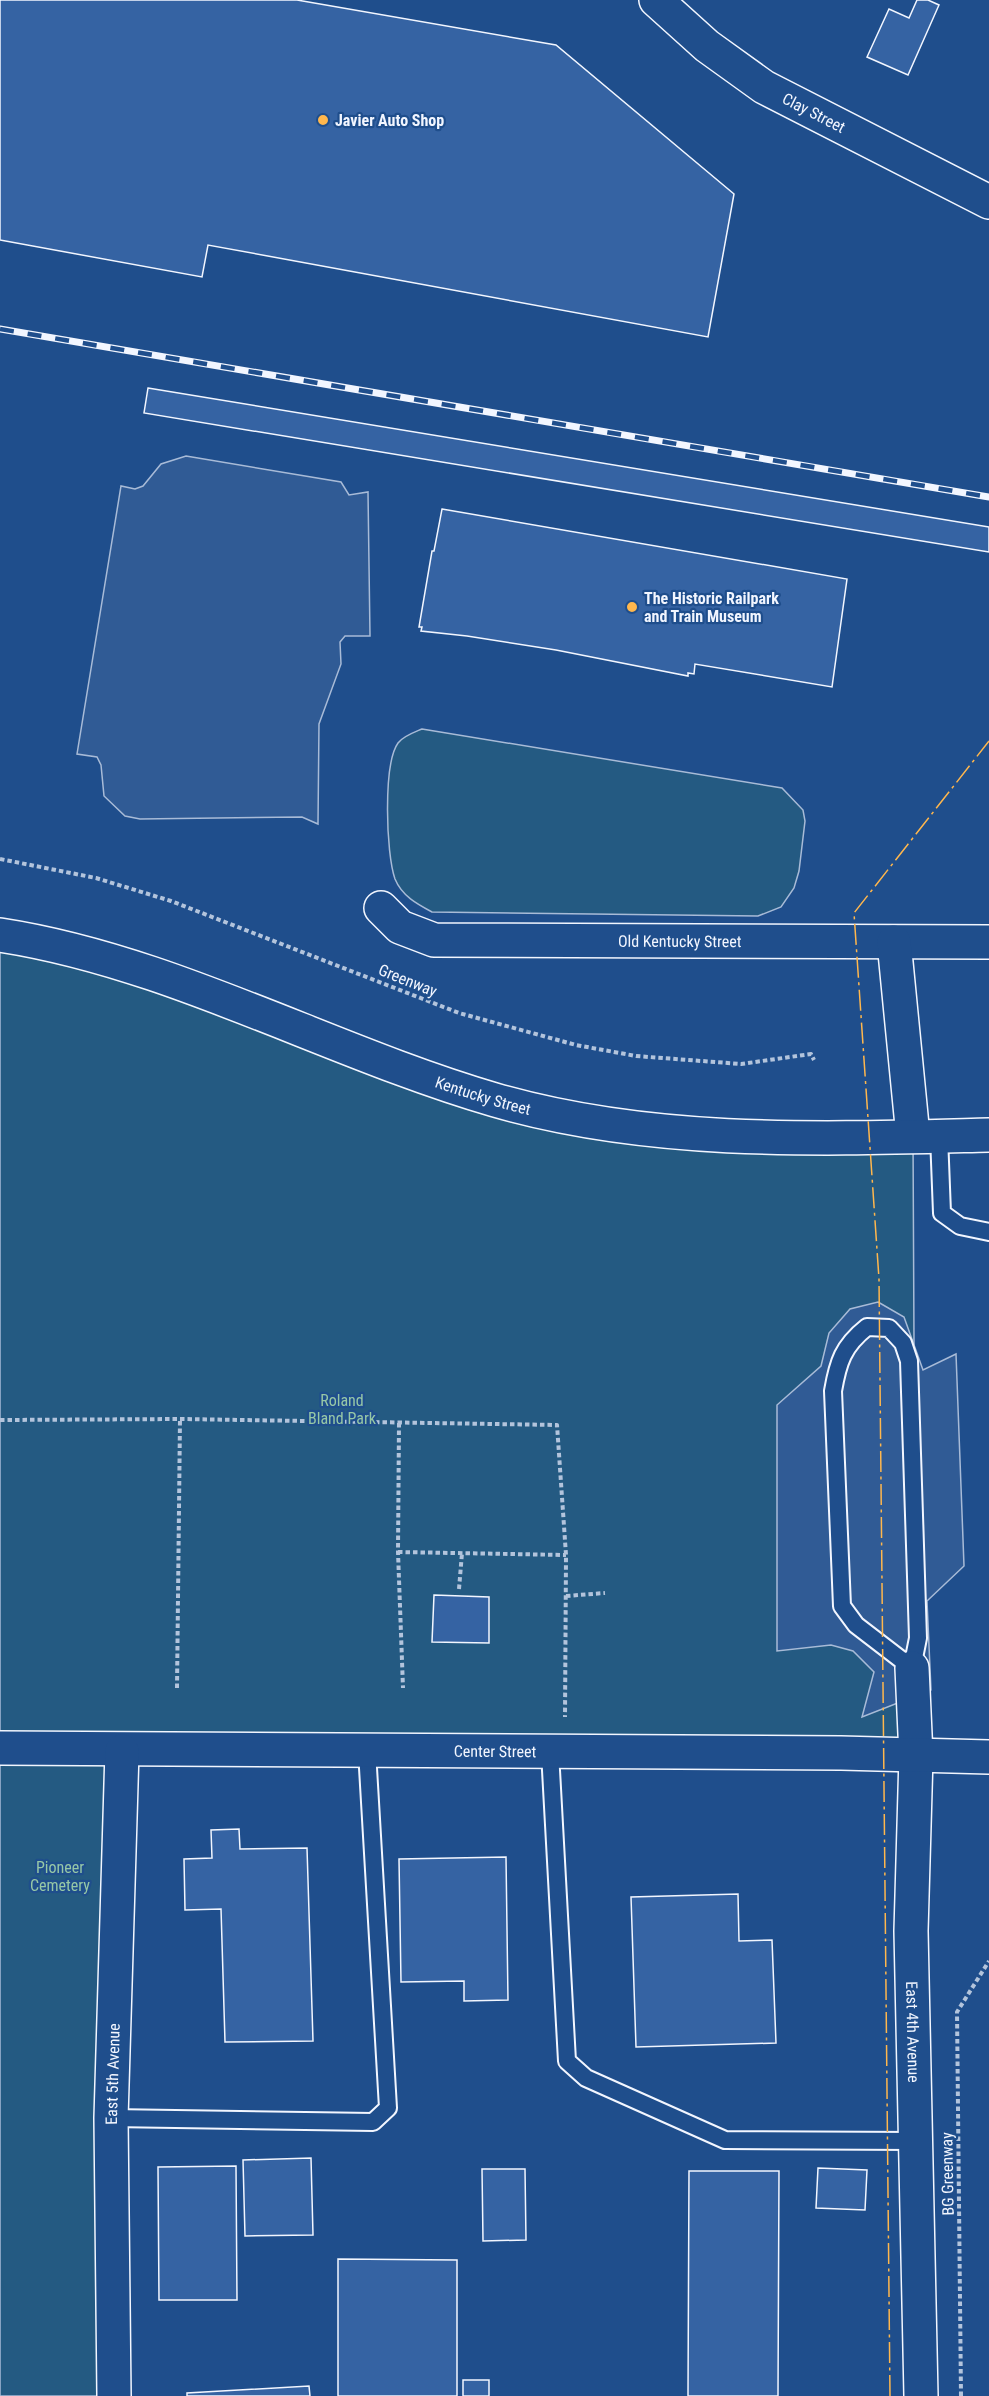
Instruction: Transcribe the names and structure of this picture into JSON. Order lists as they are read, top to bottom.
{
  "streets": {
    "street": [
      "Clay Street",
      "Old Kentucky Street",
      "Kentucky Street",
      "Center Street",
      "East 4th Avenue",
      "East 5th Avenue"
    ],
    "path": ["Greenway", "BG Greenway"]
  },
  "crossings": [
    ["Center Street", "East 4th Avenue"],
    ["Center Street", "East 5th Avenue"]
  ],
  "parks": ["Roland Bland Park", "Pioneer Cemetery"],
  "places": ["Javier Auto Shop", "The Historic Railpark and Train Museum"]
}
